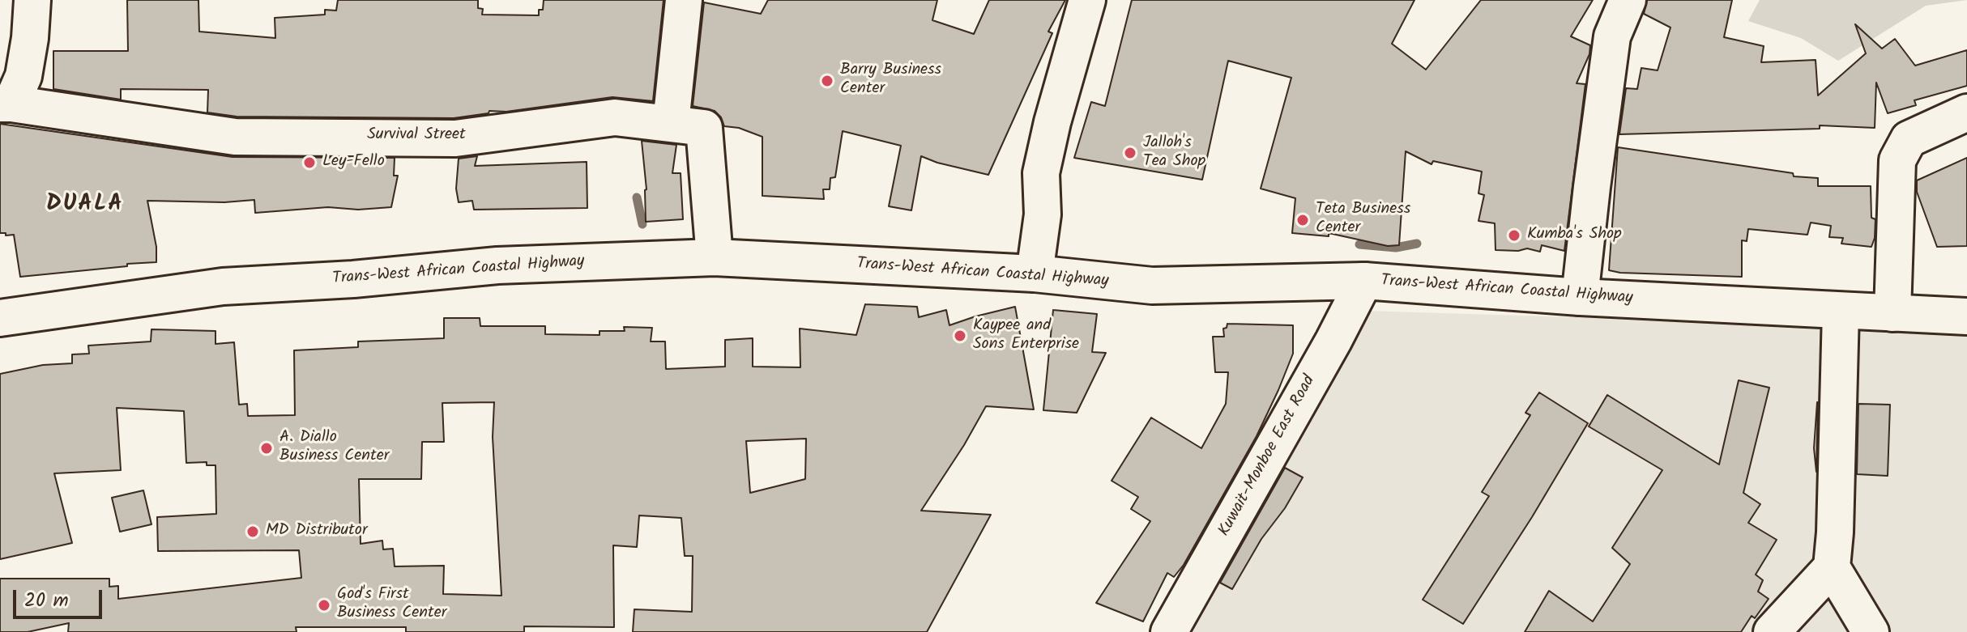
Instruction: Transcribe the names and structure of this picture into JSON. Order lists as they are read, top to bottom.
{
  "streets": {
    "main road": ["Survival Street", "Trans-West African Coastal Highway", "Kuwait-Monboe East Road"]
  },
  "crossings": [
    ["Survival Street", "Trans-West African Coastal Highway"],
    ["Trans-West African Coastal Highway", "Kuwait-Monboe East Road"]
  ],
  "districts": ["DUALA"],
  "places": [
    "Barry Business Center",
    "Jalloh's Tea Shop",
    "Ley-Fello",
    "Teta Business Center",
    "Kumba's Shop",
    "Kaypee and Sons Enterprise",
    "A. Diallo Business Center",
    "MD Distributor",
    "God's First Business Center"
  ],
  "scale_bar": "20 m"
}
